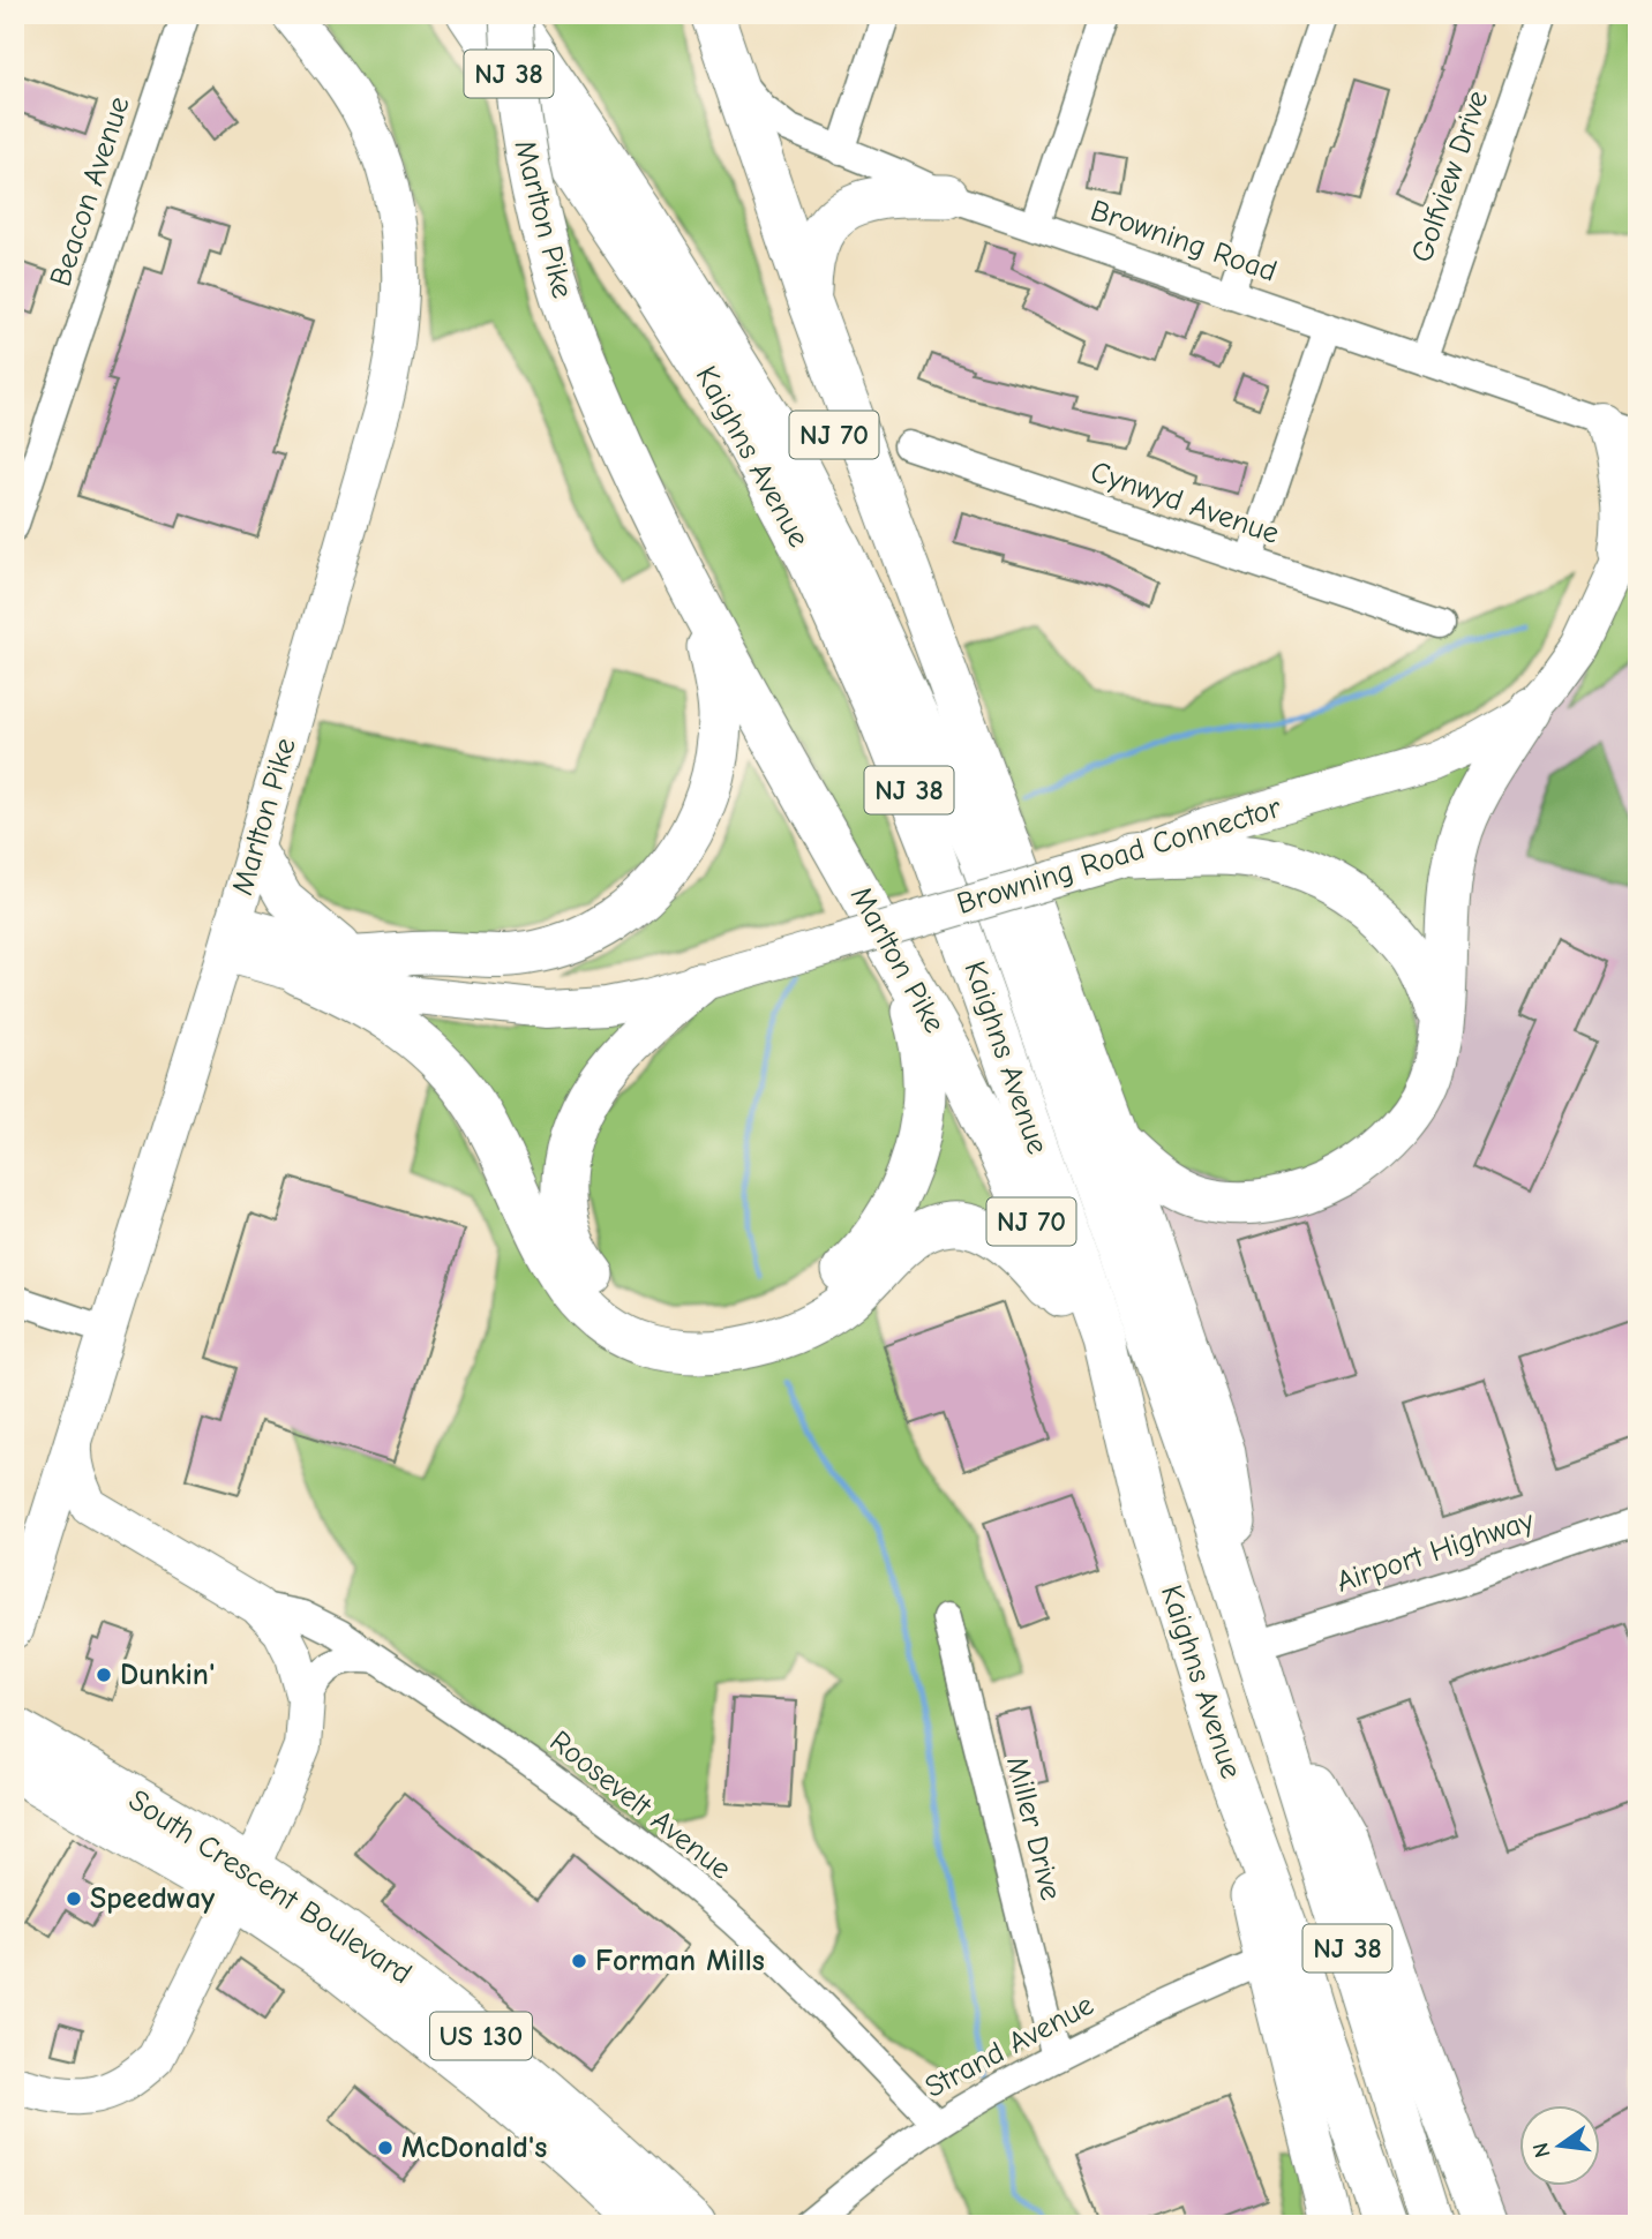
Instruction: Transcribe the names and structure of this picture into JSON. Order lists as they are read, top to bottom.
{
  "streets": {
    "highway": [
      "NJ 38",
      "Marlton Pike",
      "NJ 70",
      "Kaighns Avenue",
      "South Crescent Boulevard",
      "US 130"
    ],
    "main road": ["Browning Road Connector"],
    "street": [
      "Golfview Drive",
      "Beacon Avenue",
      "Browning Road",
      "Cynwyd Avenue",
      "Airport Highway",
      "Roosevelt Avenue",
      "Miller Drive",
      "Strand Avenue"
    ]
  },
  "crossings": [
    ["NJ 38", "Kaighns Avenue"],
    ["Golfview Drive", "Browning Road"],
    ["Marlton Pike", "Kaighns Avenue"],
    ["Marlton Pike", "Browning Road Connector"],
    ["NJ 70", "Kaighns Avenue"],
    ["Kaighns Avenue", "Airport Highway"],
    ["Roosevelt Avenue", "Strand Avenue"],
    ["Miller Drive", "Strand Avenue"]
  ],
  "places": [
    "Dunkin'",
    "Speedway",
    "Forman Mills",
    "McDonald's"
  ],
  "north": "left"
}
